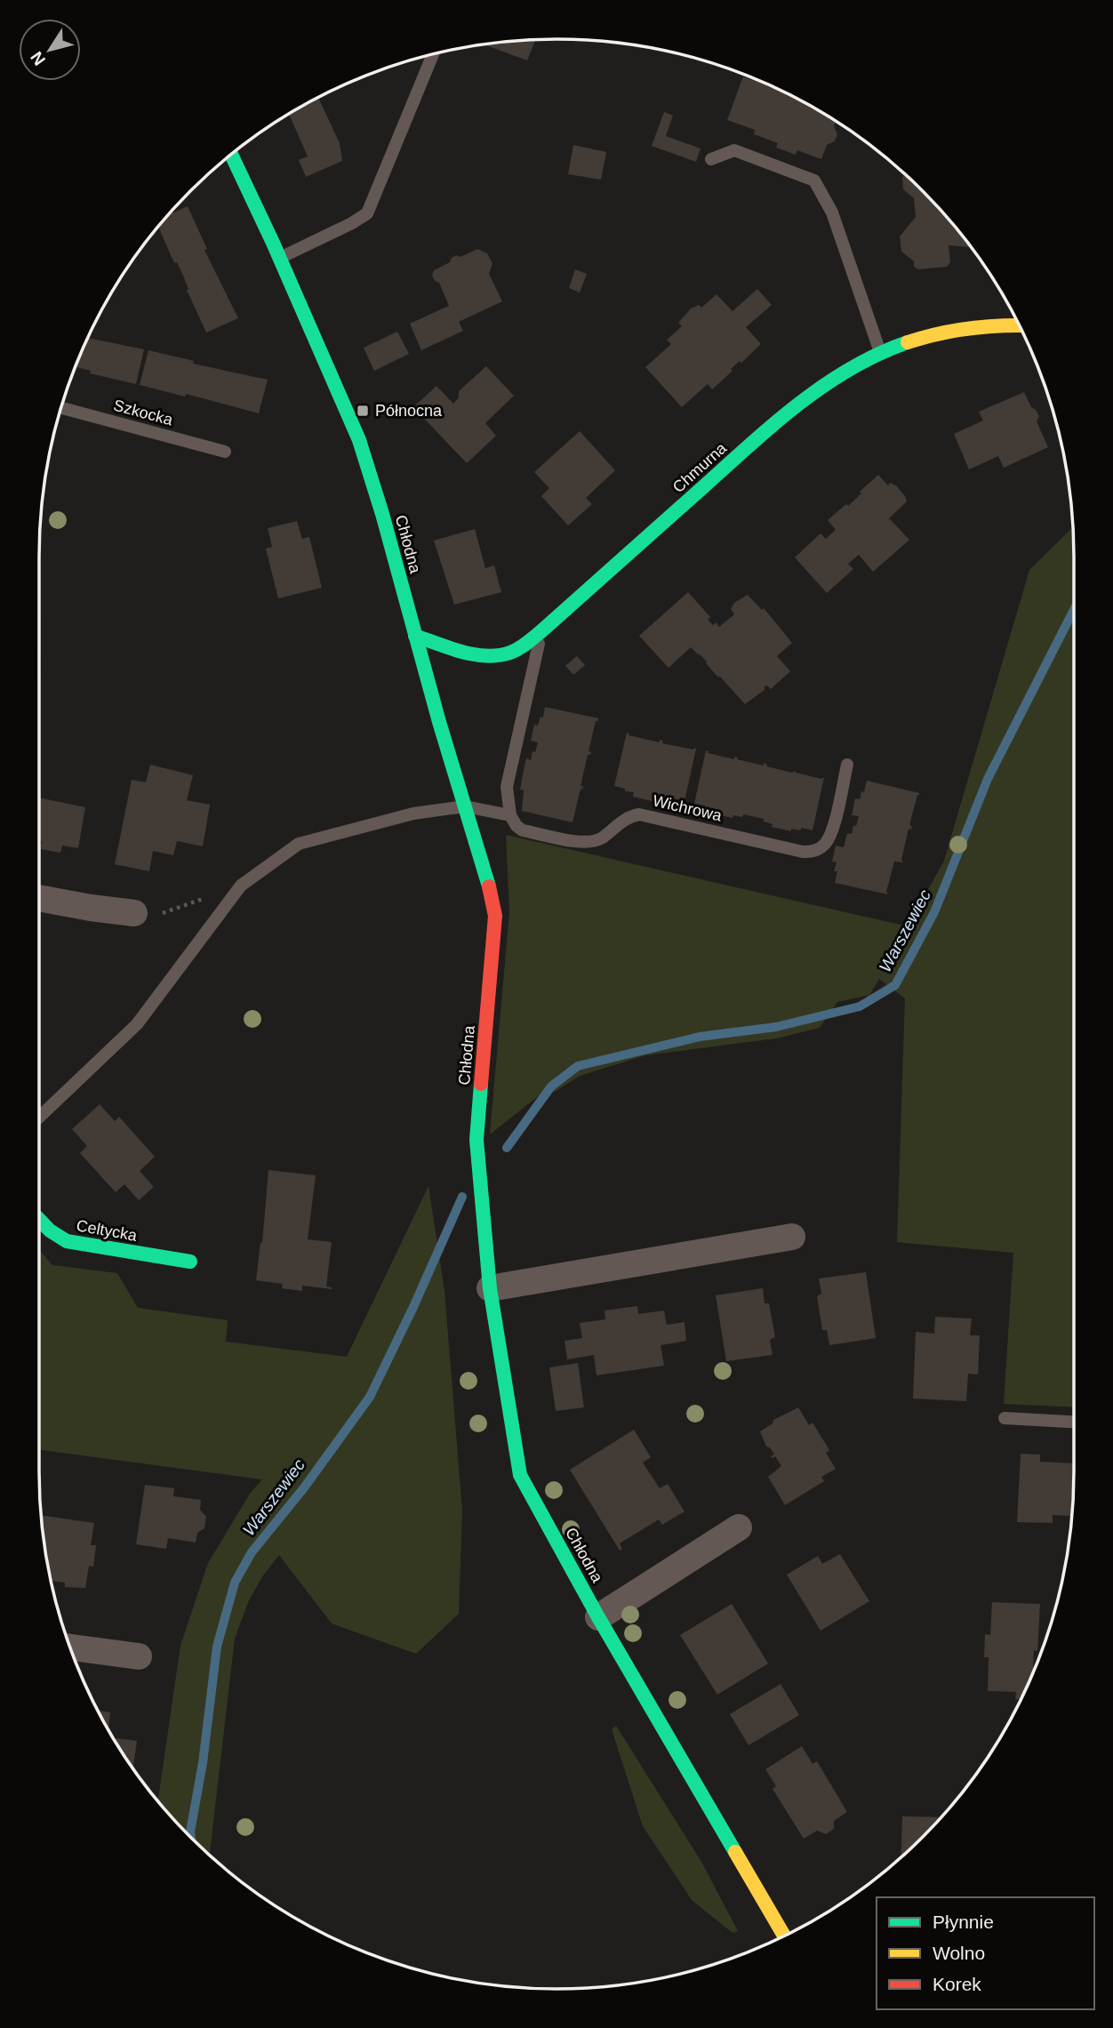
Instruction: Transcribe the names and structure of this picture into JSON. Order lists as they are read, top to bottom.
{
  "streets": {
    "street": ["Chmurna", "Chłodna", "Celtycka"],
    "lane": ["Szkocka", "Wichrowa"]
  },
  "crossings": [
    ["Chmurna", "Chłodna"]
  ],
  "water": ["Warszewiec"],
  "places": {
    "transit": ["Północna"]
  },
  "legend": ["Płynnie", "Wolno", "Korek"],
  "north": "bottom left"
}
